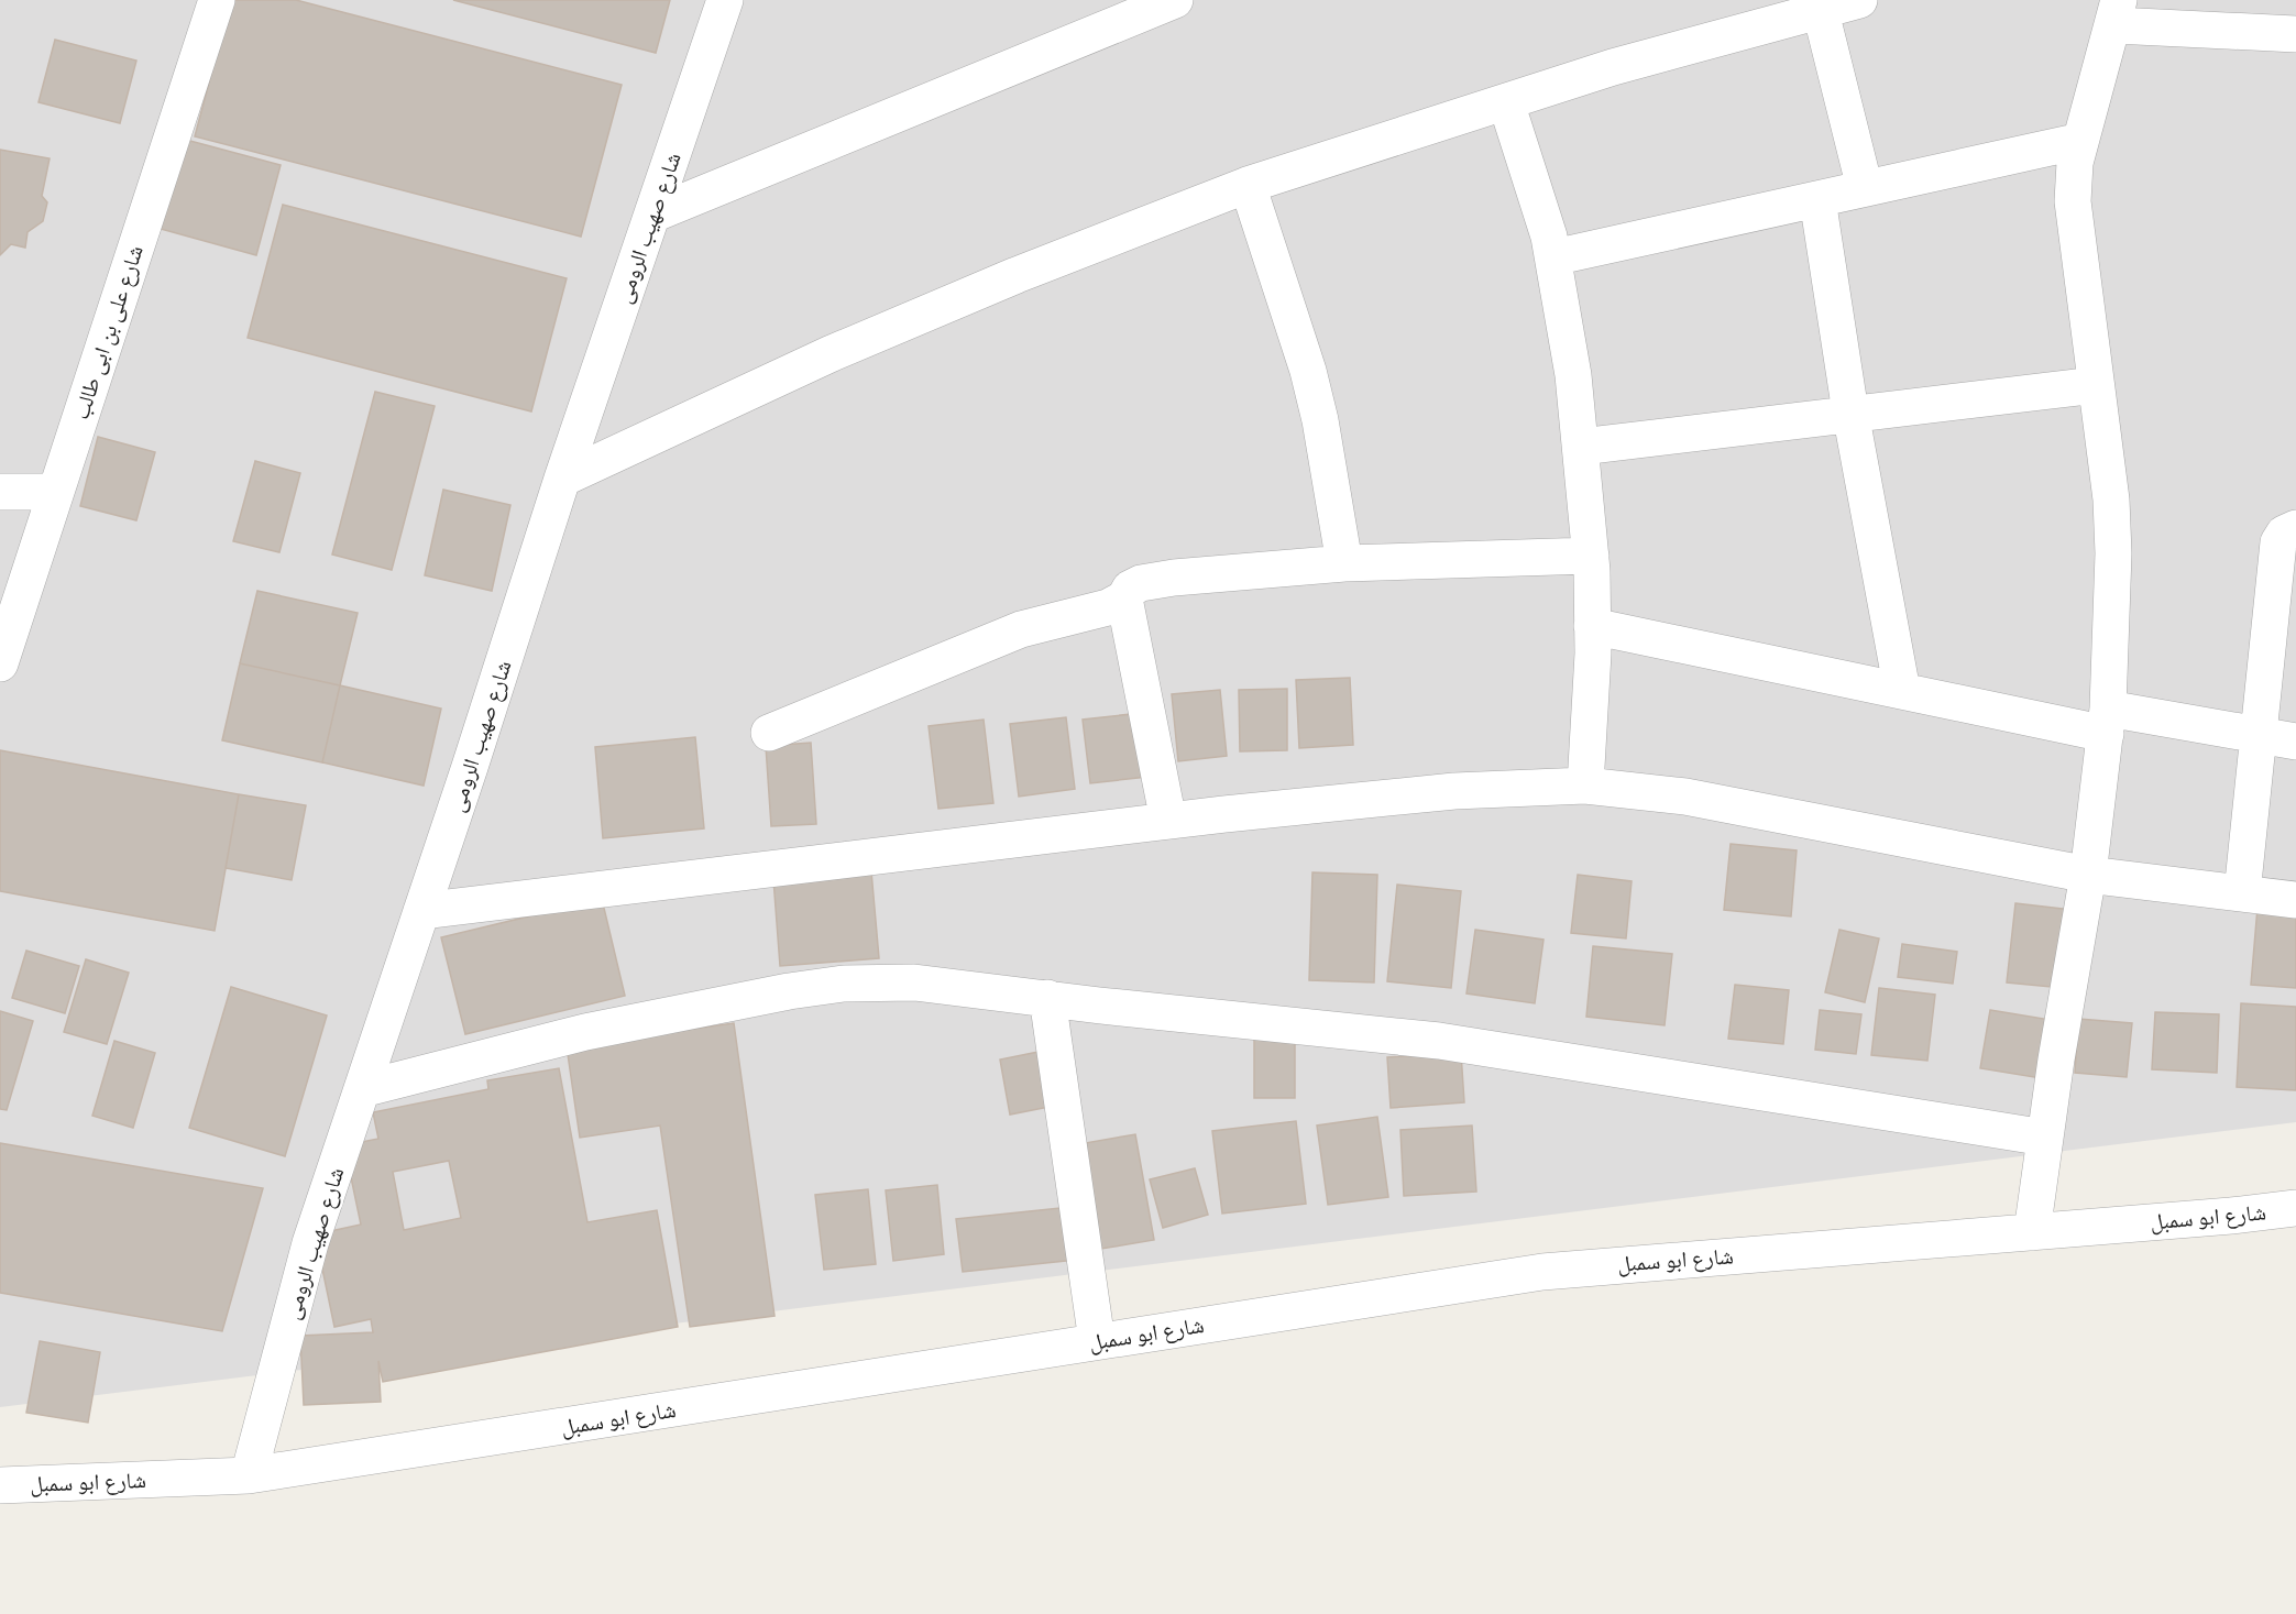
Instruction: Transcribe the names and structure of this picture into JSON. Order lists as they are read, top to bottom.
{
  "streets": {
    "street": ["شارع صهيب الرومى", "شارع على بن ابى طالب", "شارع ابو سمبل"]
  },
  "crossings": [
    ["شارع صهيب الرومى", "شارع ابو سمبل"]
  ]
}
